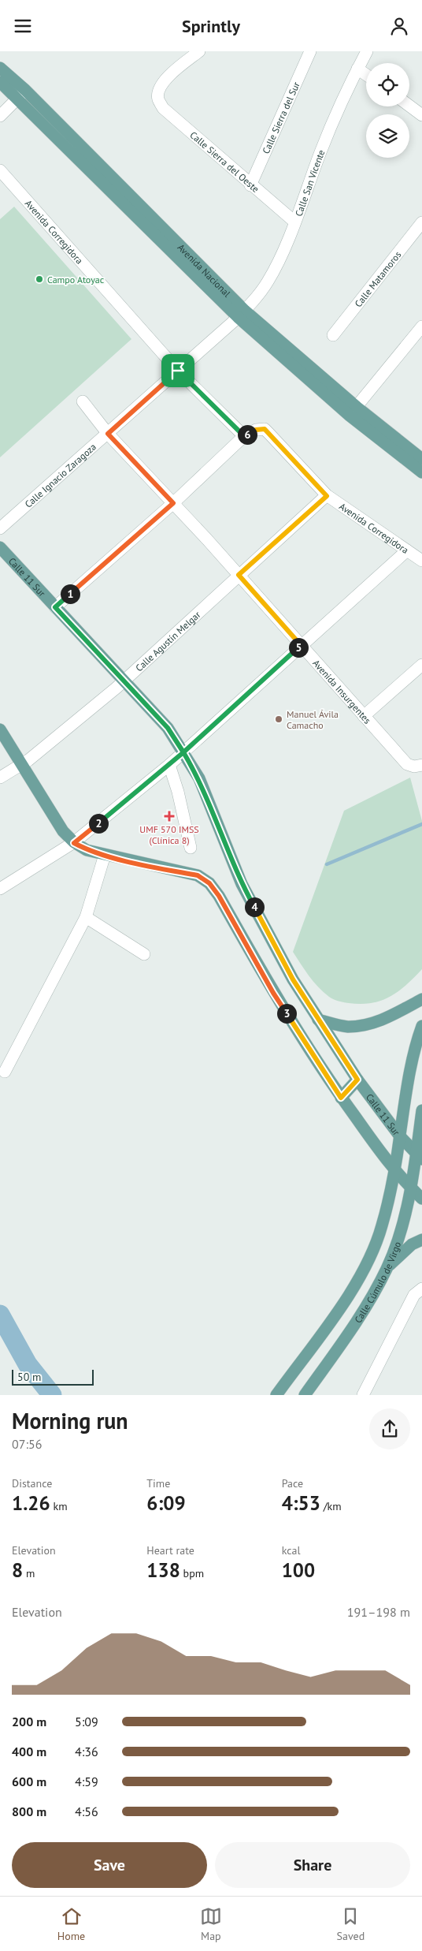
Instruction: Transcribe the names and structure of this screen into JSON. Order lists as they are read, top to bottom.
{
  "streets": {
    "main road": ["Avenida Nacional", "Calle 11 Sur", "Calle Cúmulo de Virgo"],
    "street": [
      "Calle Sierra del Sur",
      "Calle Sierra del Oeste",
      "Calle San Vicente",
      "Avenida Corregidora",
      "Calle Matamoros",
      "Calle Ignacio Zaragoza",
      "Calle Agustín Melgar",
      "Avenida Insurgentes"
    ]
  },
  "crossings": [
    ["Calle Sierra del Sur", "Calle Sierra del Oeste"],
    ["Calle Sierra del Oeste", "Calle San Vicente"],
    ["Calle San Vicente", "Avenida Nacional"],
    ["Calle San Vicente", "Calle Ignacio Zaragoza"],
    ["Avenida Corregidora", "Calle Ignacio Zaragoza"],
    ["Avenida Corregidora", "Calle Agustín Melgar"],
    ["Avenida Nacional", "Calle Ignacio Zaragoza"],
    ["Calle Ignacio Zaragoza", "Avenida Insurgentes"],
    ["Calle 11 Sur", "Calle Agustín Melgar"],
    ["Calle 11 Sur", "Calle Cúmulo de Virgo"],
    ["Calle Agustín Melgar", "Avenida Insurgentes"]
  ],
  "places": {
    "other": ["Campo Atoyac", "Manuel Ávila Camacho"],
    "health": ["UMF 570 IMSS (Clínica 8)"]
  },
  "scale_bar": "50 m",
  "page": {
    "header": "Sprintly",
    "pins": [
      "6",
      "1",
      "5",
      "2",
      "4",
      "3"
    ],
    "scale": "50 m",
    "heading": ["Morning run", "07:56"],
    "stats": [
      ["Distance", "1.26 km"],
      ["Time", "6:09"],
      ["Pace", "4:53 /km"],
      ["Elevation", "8 m"],
      ["Heart rate", "138 bpm"],
      ["kcal", "100"]
    ],
    "chart": ["Elevation", "191–198 m"],
    "list": [
      {
        "name": "200 m",
        "note": "5:09"
      },
      {
        "name": "400 m",
        "note": "4:36"
      },
      {
        "name": "600 m",
        "note": "4:59"
      },
      {
        "name": "800 m",
        "note": "4:56"
      }
    ],
    "buttons": ["Save", "Share"],
    "tabs": ["Home", "Map", "Saved"]
  }
}
